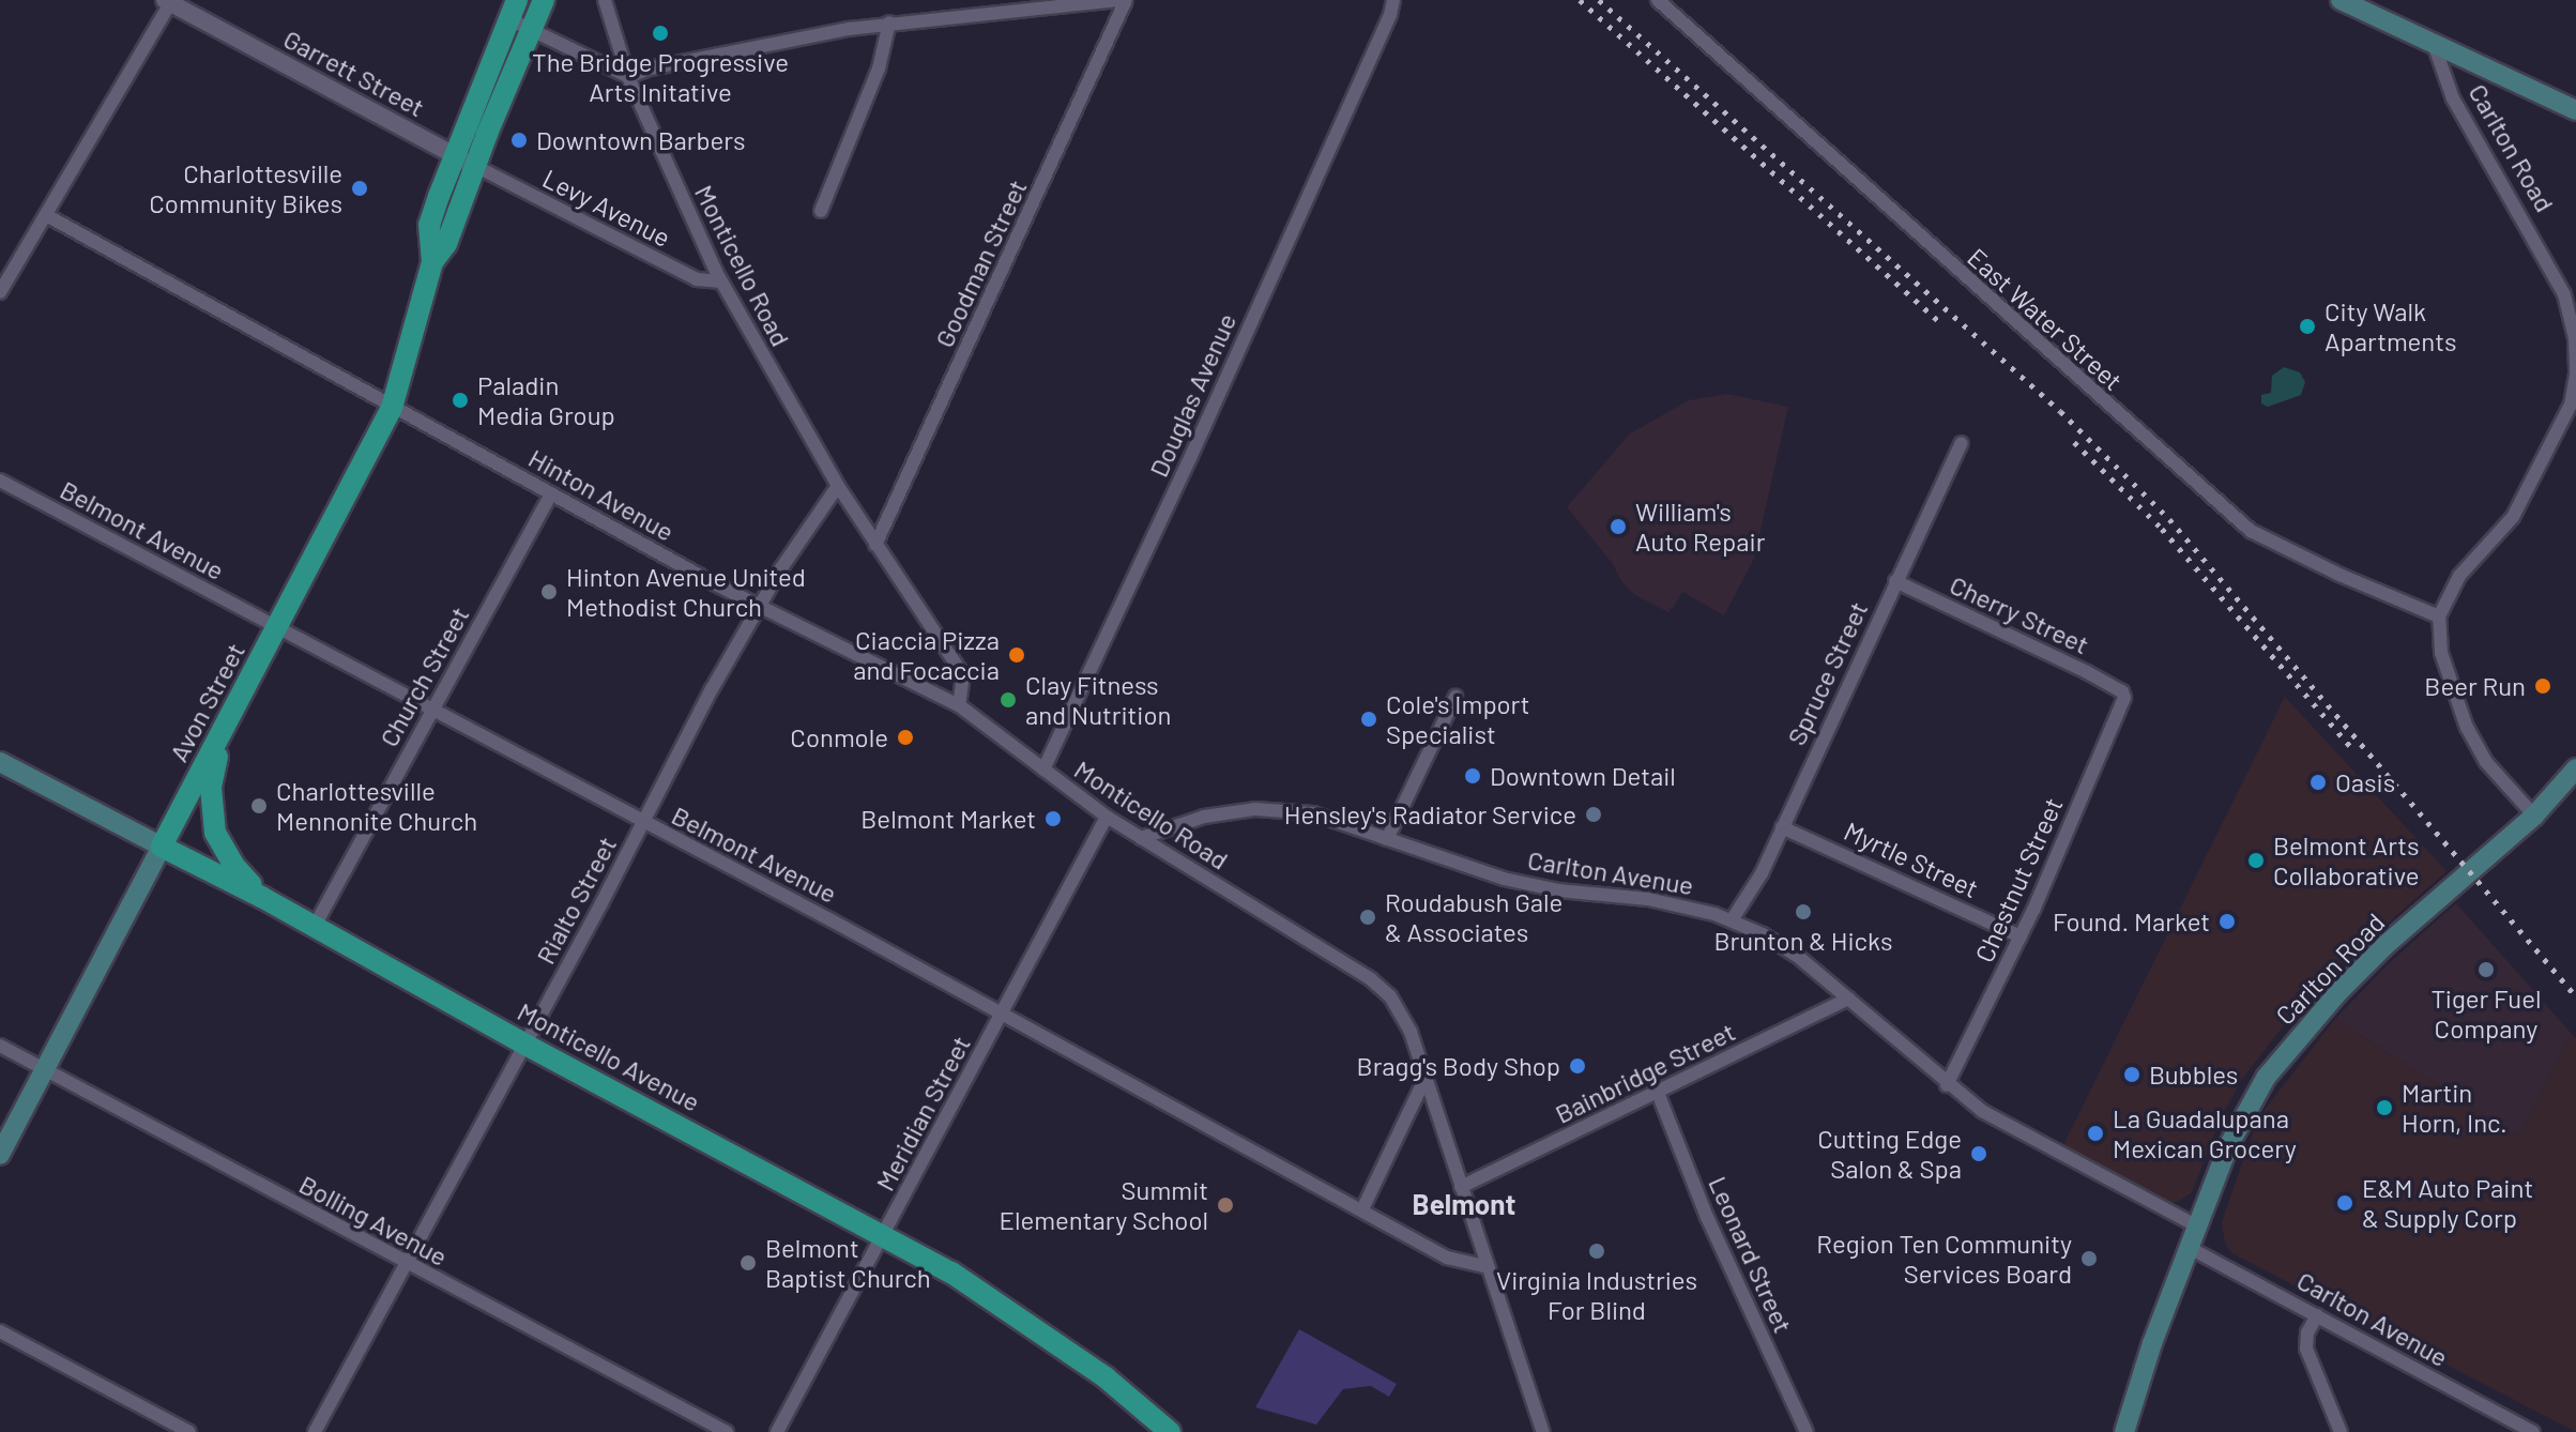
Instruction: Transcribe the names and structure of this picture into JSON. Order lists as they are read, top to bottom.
{
  "streets": {
    "main road": ["Carlton Road", "Avon Street", "Monticello Avenue"],
    "street": [
      "Garrett Street",
      "Levy Avenue",
      "Goodman Street",
      "Monticello Road",
      "East Water Street",
      "Douglas Avenue",
      "Hinton Avenue",
      "Belmont Avenue",
      "Cherry Street",
      "Spruce Street",
      "Church Street",
      "Myrtle Street",
      "Carlton Avenue",
      "Chestnut Street",
      "Rialto Street",
      "Bainbridge Street",
      "Meridian Street",
      "Bolling Avenue",
      "Leonard Street"
    ]
  },
  "crossings": [
    ["Garrett Street", "Levy Avenue"],
    ["Garrett Street", "Avon Street"],
    ["Carlton Road", "East Water Street"],
    ["Carlton Road", "Carlton Avenue"],
    ["Levy Avenue", "Monticello Road"],
    ["Levy Avenue", "Avon Street"],
    ["Goodman Street", "Monticello Road"],
    ["Monticello Road", "Douglas Avenue"],
    ["Monticello Road", "Hinton Avenue"],
    ["Monticello Road", "Belmont Avenue"],
    ["Monticello Road", "Carlton Avenue"],
    ["Monticello Road", "Rialto Street"],
    ["Monticello Road", "Bainbridge Street"],
    ["Monticello Road", "Meridian Street"],
    ["Hinton Avenue", "Church Street"],
    ["Hinton Avenue", "Avon Street"],
    ["Hinton Avenue", "Rialto Street"],
    ["Belmont Avenue", "Church Street"],
    ["Belmont Avenue", "Avon Street"],
    ["Belmont Avenue", "Rialto Street"],
    ["Belmont Avenue", "Meridian Street"],
    ["Cherry Street", "Spruce Street"],
    ["Cherry Street", "Chestnut Street"],
    ["Spruce Street", "Myrtle Street"],
    ["Spruce Street", "Carlton Avenue"],
    ["Church Street", "Monticello Avenue"],
    ["Avon Street", "Monticello Avenue"],
    ["Avon Street", "Bolling Avenue"],
    ["Myrtle Street", "Chestnut Street"],
    ["Carlton Avenue", "Chestnut Street"],
    ["Carlton Avenue", "Bainbridge Street"],
    ["Rialto Street", "Monticello Avenue"],
    ["Rialto Street", "Bolling Avenue"],
    ["Monticello Avenue", "Meridian Street"],
    ["Bainbridge Street", "Leonard Street"]
  ],
  "districts": ["Belmont"],
  "places": [
    "The Bridge Progressive Arts Initative",
    "Downtown Barbers",
    "Charlottesville Community Bikes",
    "City Walk Apartments",
    "Paladin Media Group",
    "William's Auto Repair",
    "Hinton Avenue United Methodist Church",
    "Ciaccia Pizza and Focaccia",
    "Beer Run",
    "Clay Fitness and Nutrition",
    "Cole's Import Specialist",
    "Conmole",
    "Downtown Detail",
    "Oasis",
    "Charlottesville Mennonite Church",
    "Hensley's Radiator Service",
    "Belmont Market",
    "Belmont Arts Collaborative",
    "Brunton & Hicks",
    "Roudabush Gale & Associates",
    "Found. Market",
    "Tiger Fuel Company",
    "Bragg's Body Shop",
    "Bubbles",
    "Martin Horn, Inc.",
    "La Guadalupana Mexican Grocery",
    "Cutting Edge Salon & Spa",
    "E&M Auto Paint & Supply Corp",
    "Summit Elementary School",
    "Virginia Industries For Blind",
    "Region Ten Community Services Board",
    "Belmont Baptist Church"
  ]
}
